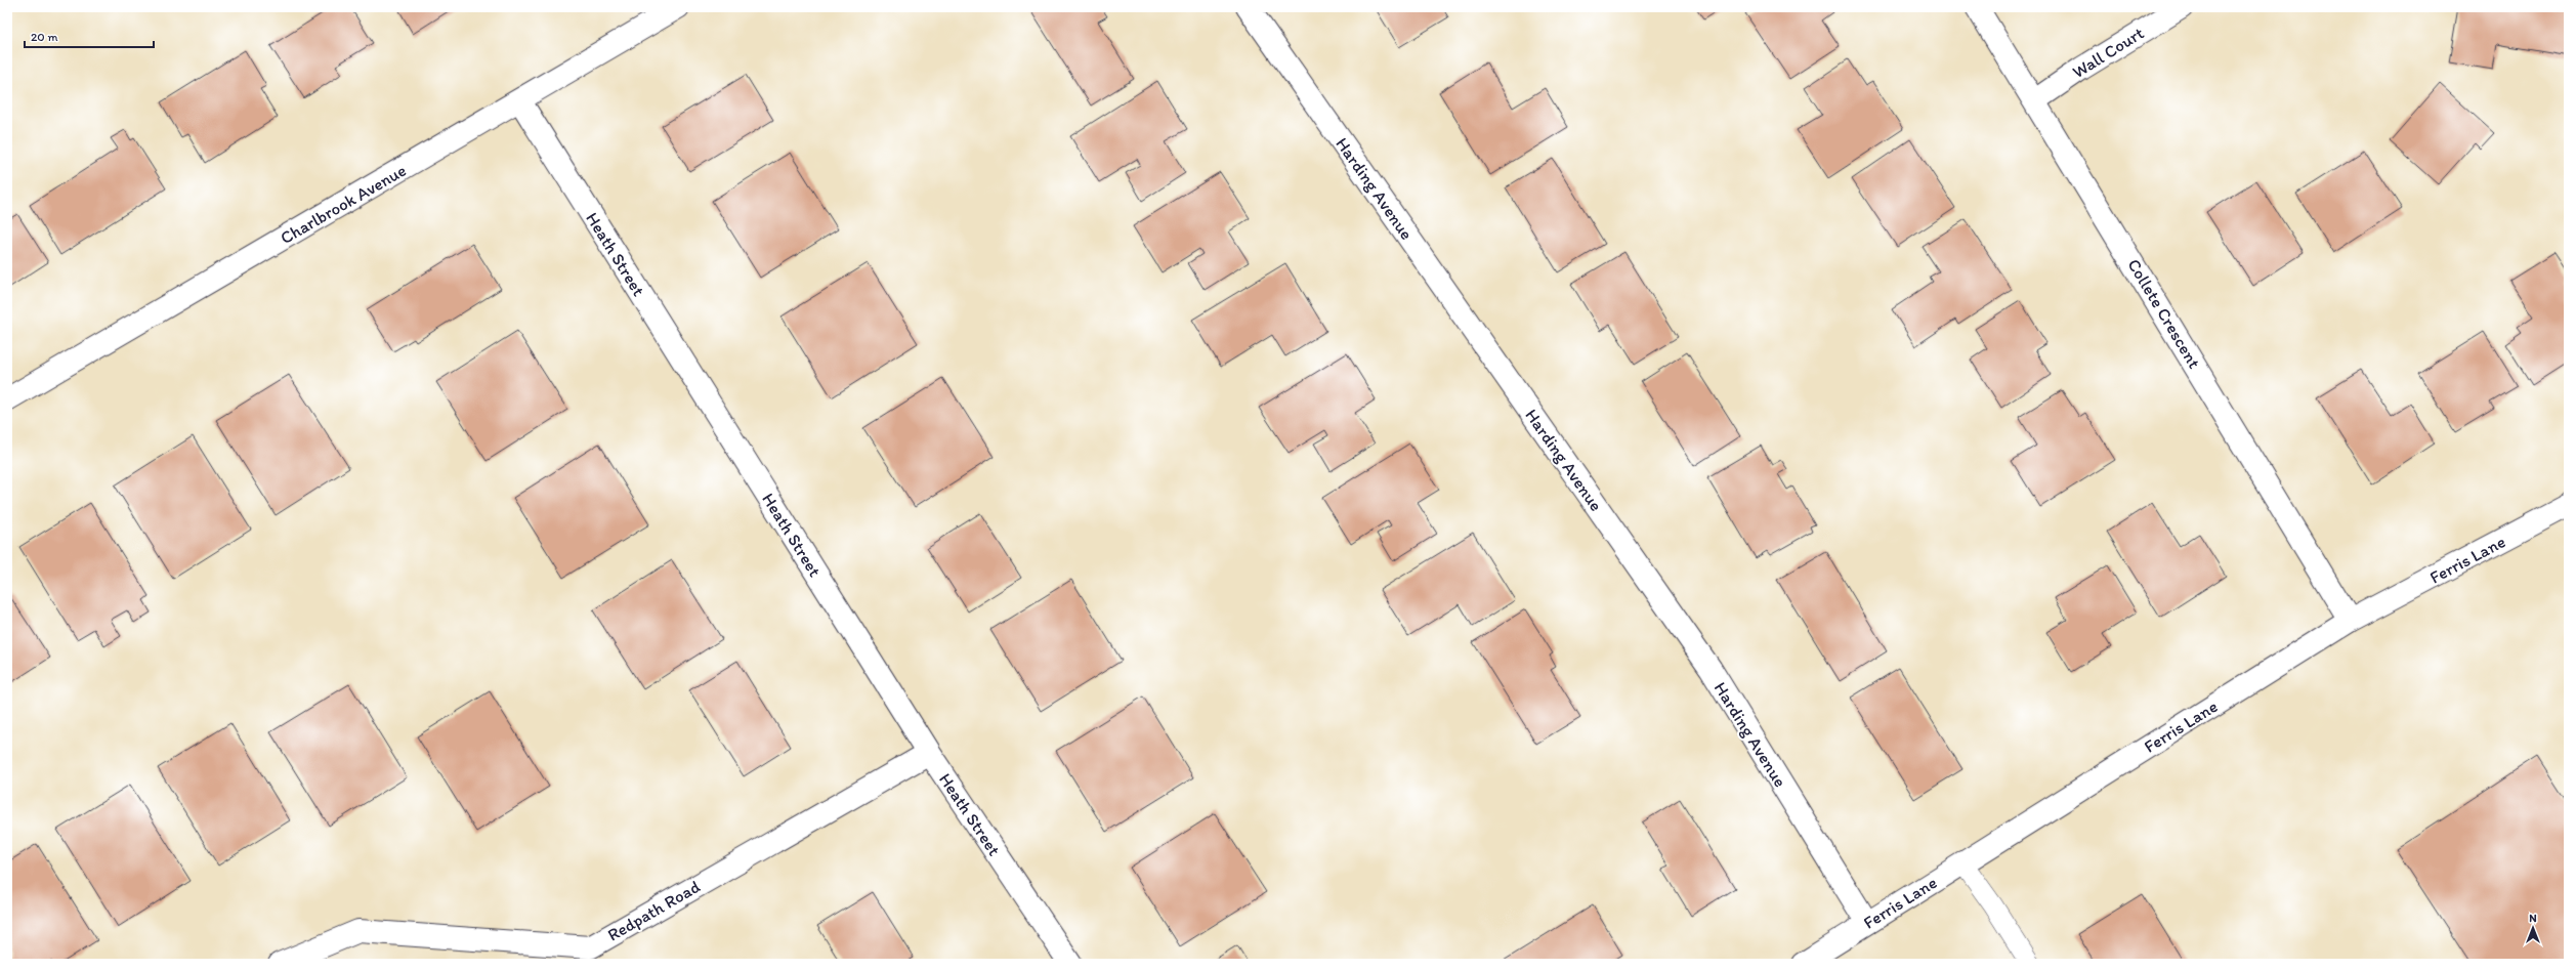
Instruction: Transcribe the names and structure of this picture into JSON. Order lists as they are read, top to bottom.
{
  "streets": {
    "street": [
      "Wall Court",
      "Harding Avenue",
      "Charlbrook Avenue",
      "Heath Street",
      "Collete Crescent",
      "Ferris Lane",
      "Redpath Road"
    ]
  },
  "crossings": [
    ["Wall Court", "Collete Crescent"],
    ["Harding Avenue", "Ferris Lane"],
    ["Charlbrook Avenue", "Heath Street"],
    ["Heath Street", "Redpath Road"],
    ["Collete Crescent", "Ferris Lane"]
  ],
  "scale_bar": "20 m",
  "north": "top"
}
